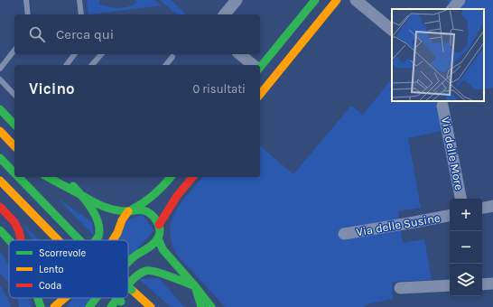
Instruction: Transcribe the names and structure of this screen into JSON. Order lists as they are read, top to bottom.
{
  "streets": {
    "street": ["Via delle More", "Via delle Susine"]
  },
  "legend": ["Scorrevole", "Lento", "Coda"],
  "page": {
    "search": "Cerca qui",
    "heading": ["Vicino", "0 risultati"],
    "map_buttons": ["+", "−"]
  }
}
